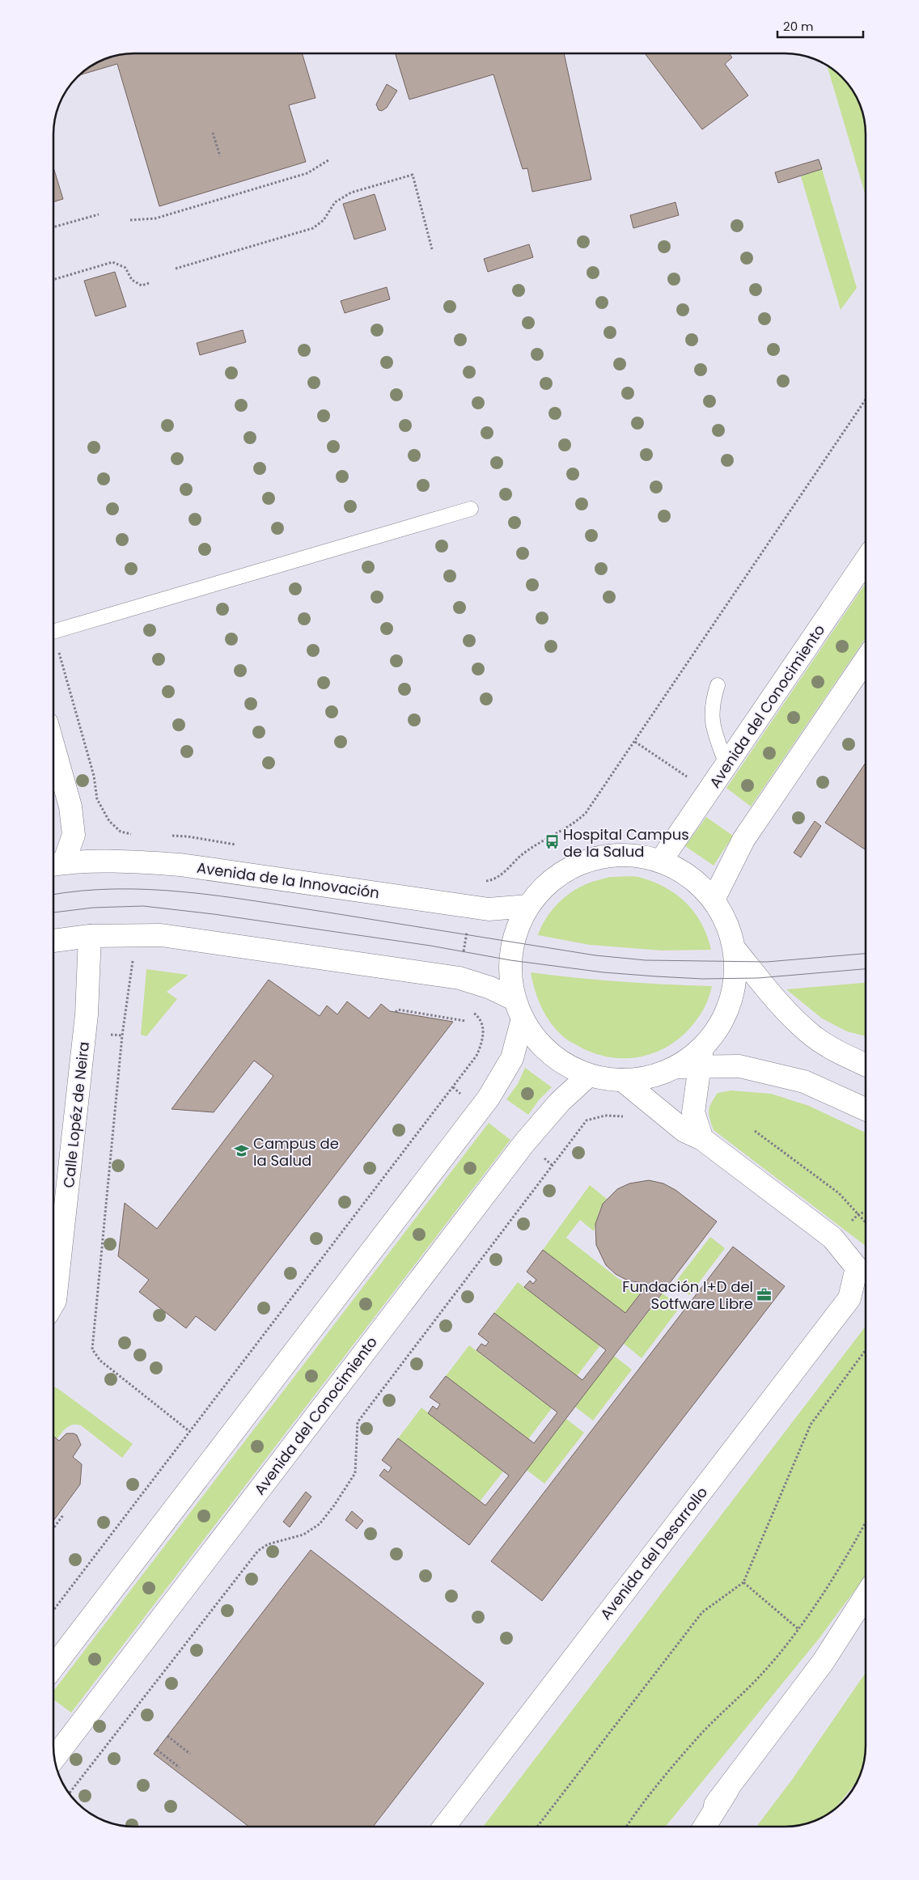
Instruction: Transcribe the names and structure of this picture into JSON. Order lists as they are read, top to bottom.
{
  "streets": {
    "main road": [
      "Avenida del Conocimiento",
      "Avenida de la Innovación",
      "Calle Lopéz de Neira",
      "Avenida del Desarrollo"
    ]
  },
  "places": {
    "bus stop": ["Hospital Campus de la Salud"],
    "school or university": ["Campus de la Salud"],
    "office": ["Fundación I+D del Sotfware Libre"]
  },
  "scale_bar": "20 m"
}
